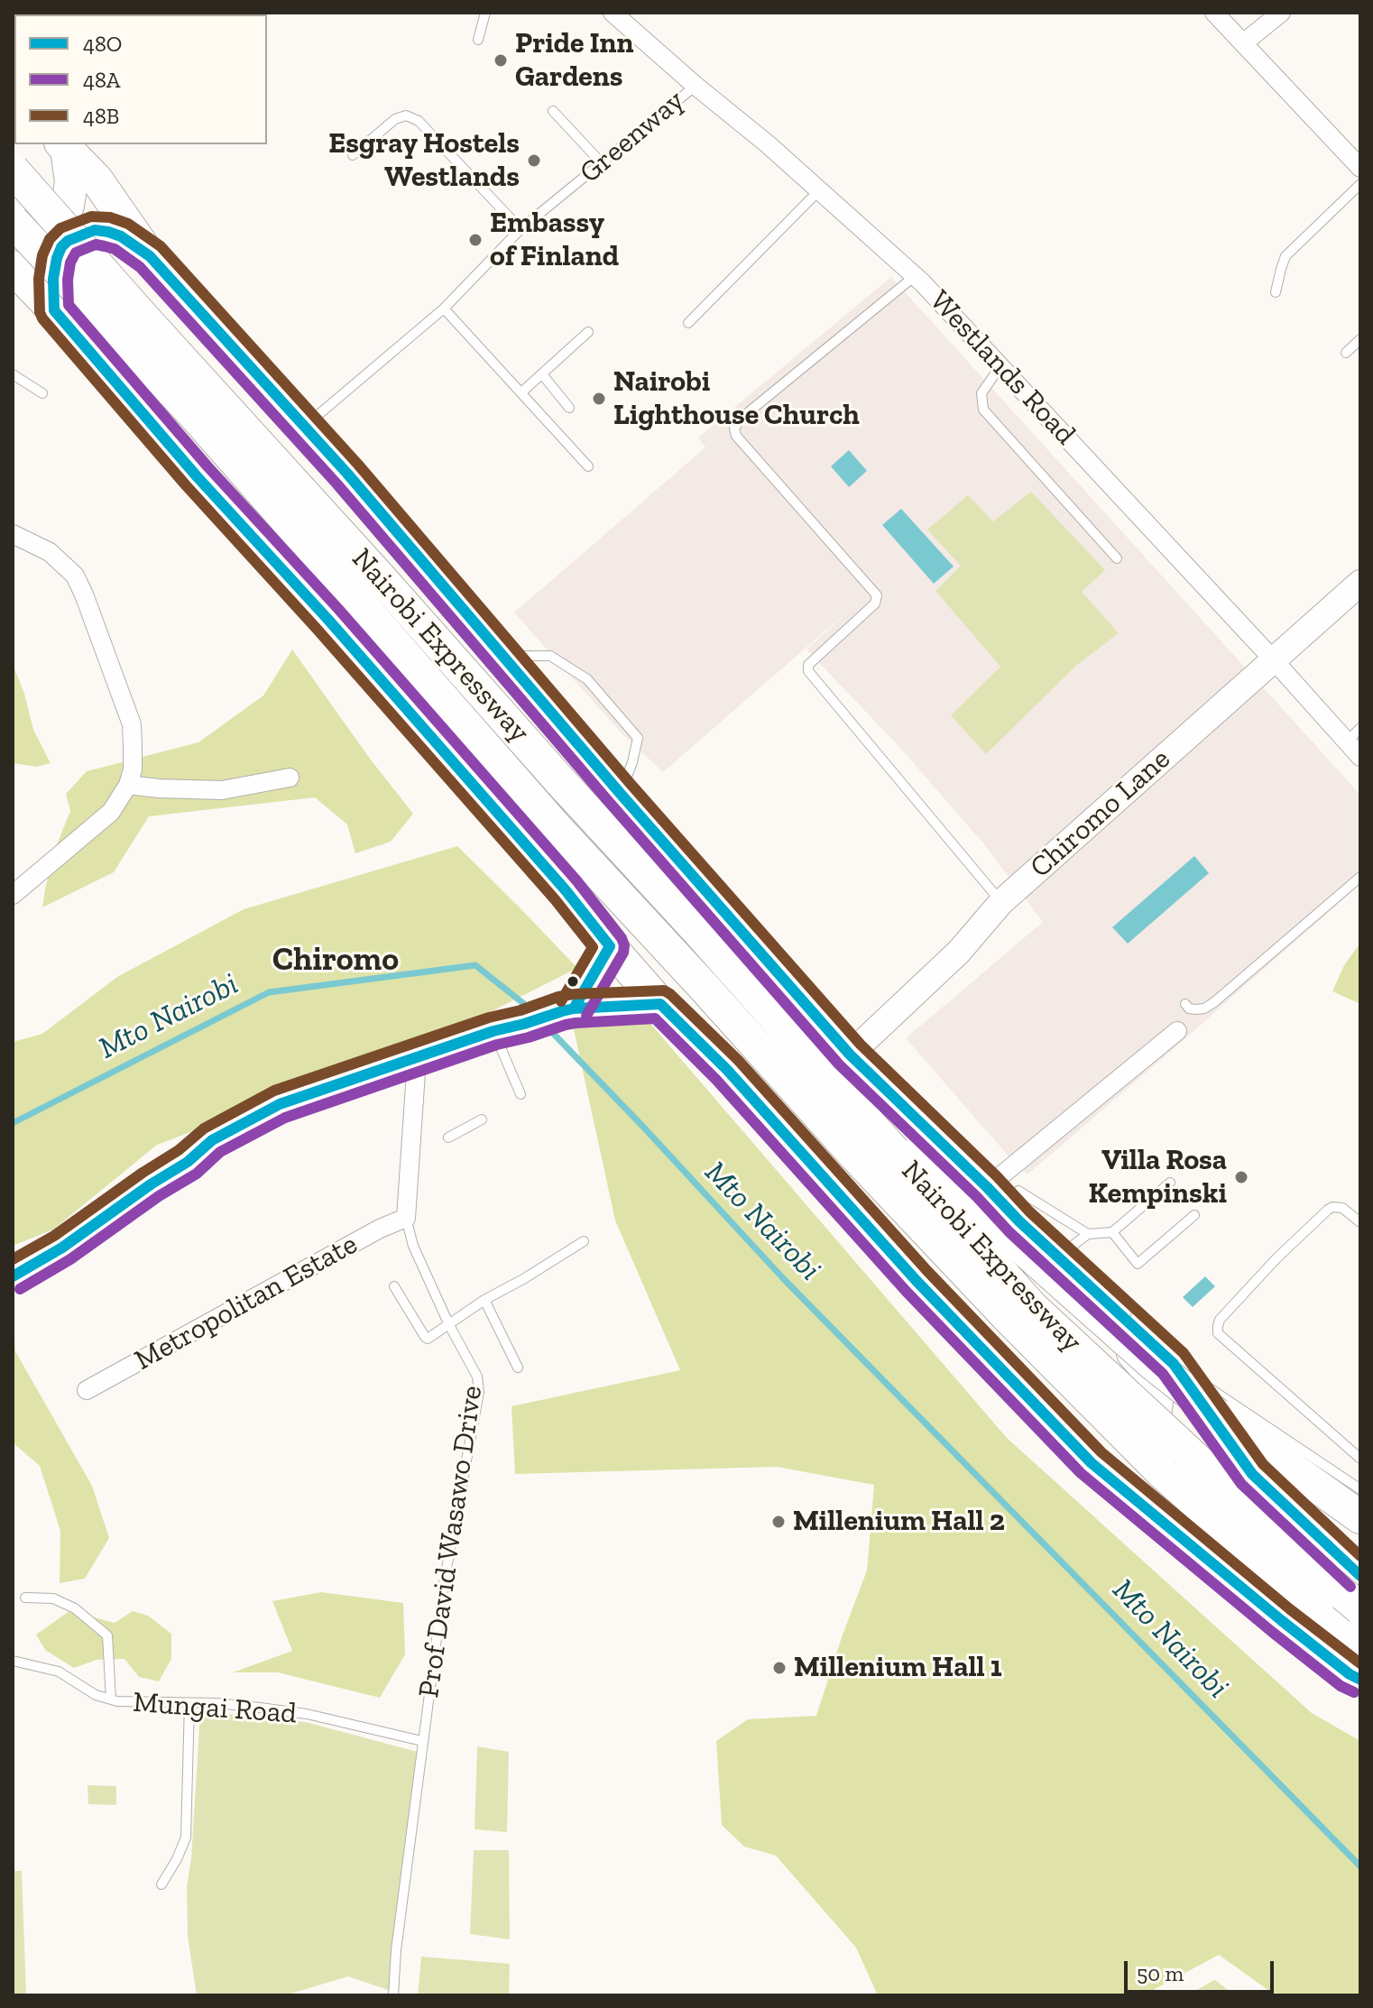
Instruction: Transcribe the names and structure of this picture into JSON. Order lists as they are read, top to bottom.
{
  "streets": {
    "highway": ["Nairobi Expressway"],
    "street": [
      "Westlands Road",
      "Chiromo Lane",
      "Metropolitan Estate",
      "Prof David Wasawo Drive"
    ],
    "lane": ["Greenway", "Mungai Road"]
  },
  "crossings": [
    ["Greenway", "Westlands Road"],
    ["Westlands Road", "Chiromo Lane"],
    ["Metropolitan Estate", "Prof David Wasawo Drive"],
    ["Prof David Wasawo Drive", "Mungai Road"]
  ],
  "districts": ["Chiromo"],
  "water": ["Mto Nairobi"],
  "places": [
    "Pride Inn Gardens",
    "Esgray Hostels Westlands",
    "Embassy of Finland",
    "Nairobi Lighthouse Church",
    "Villa Rosa Kempinski",
    "Millenium Hall 2",
    "Millenium Hall 1"
  ],
  "lines": ["transit line 48B", "transit line 48O", "transit line 48A"],
  "legend": ["48O", "48A", "48B"],
  "scale_bar": "50 m"
}
